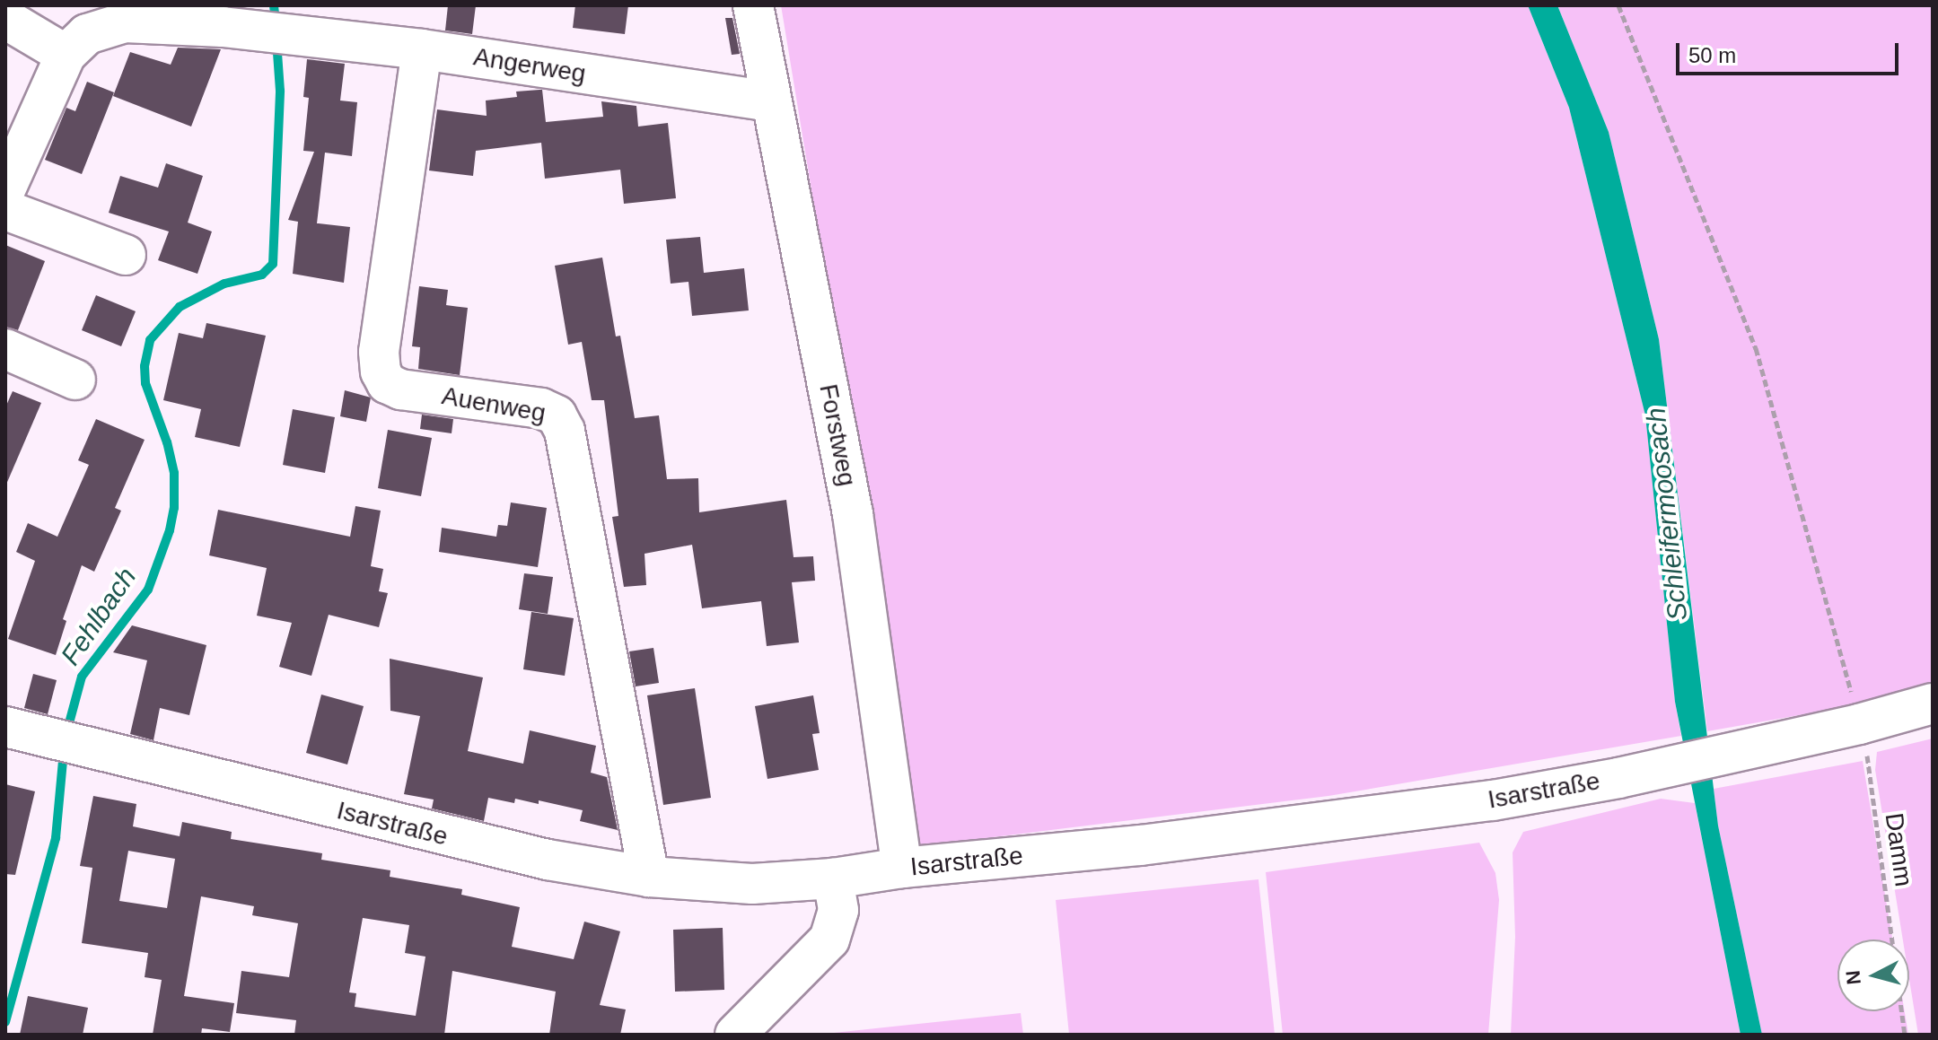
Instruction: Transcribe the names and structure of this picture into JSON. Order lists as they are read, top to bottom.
{
  "streets": {
    "street": [
      "Angerweg",
      "Auenweg",
      "Forstweg",
      "Isarstraße"
    ],
    "path": ["Damm"]
  },
  "crossings": [
    ["Angerweg", "Auenweg"],
    ["Angerweg", "Forstweg"],
    ["Auenweg", "Isarstraße"],
    ["Forstweg", "Isarstraße"]
  ],
  "water": ["Schleifermoosach", "Fehlbach"],
  "scale_bar": "50 m",
  "north": "left"
}
